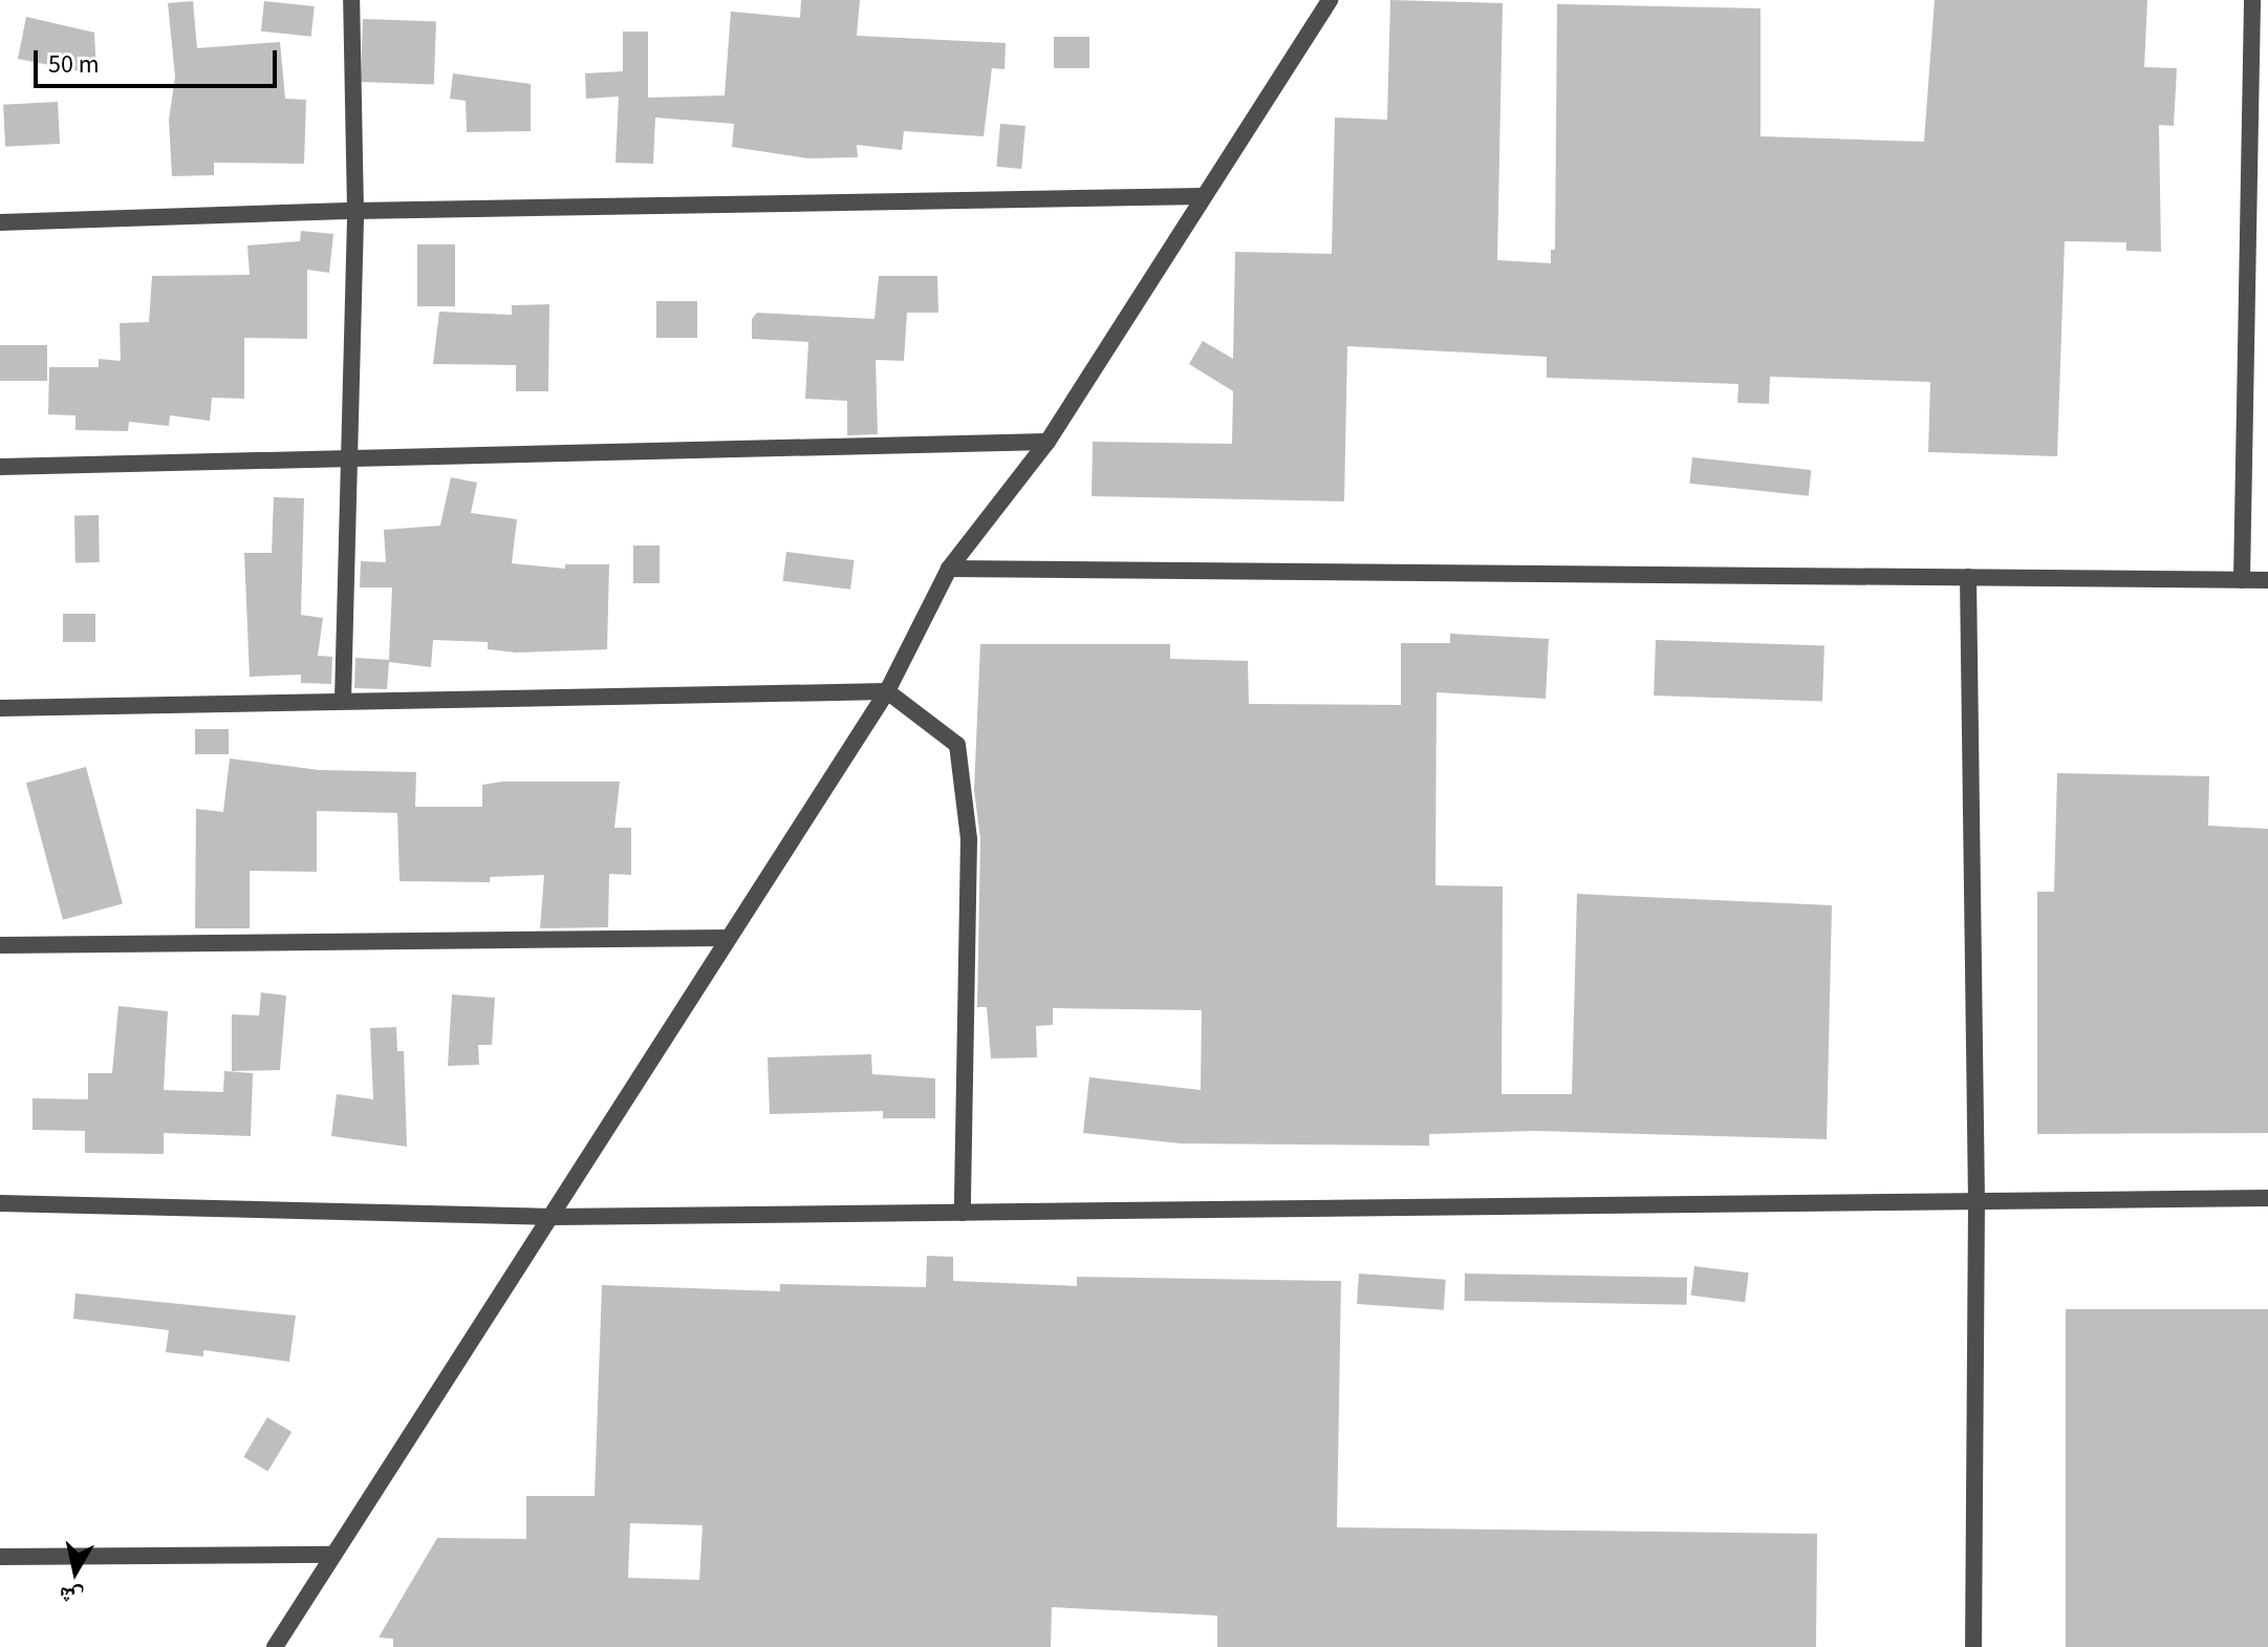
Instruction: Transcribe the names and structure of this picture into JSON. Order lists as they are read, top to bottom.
{
  "scale_bar": "50 m",
  "north": "bottom"
}
